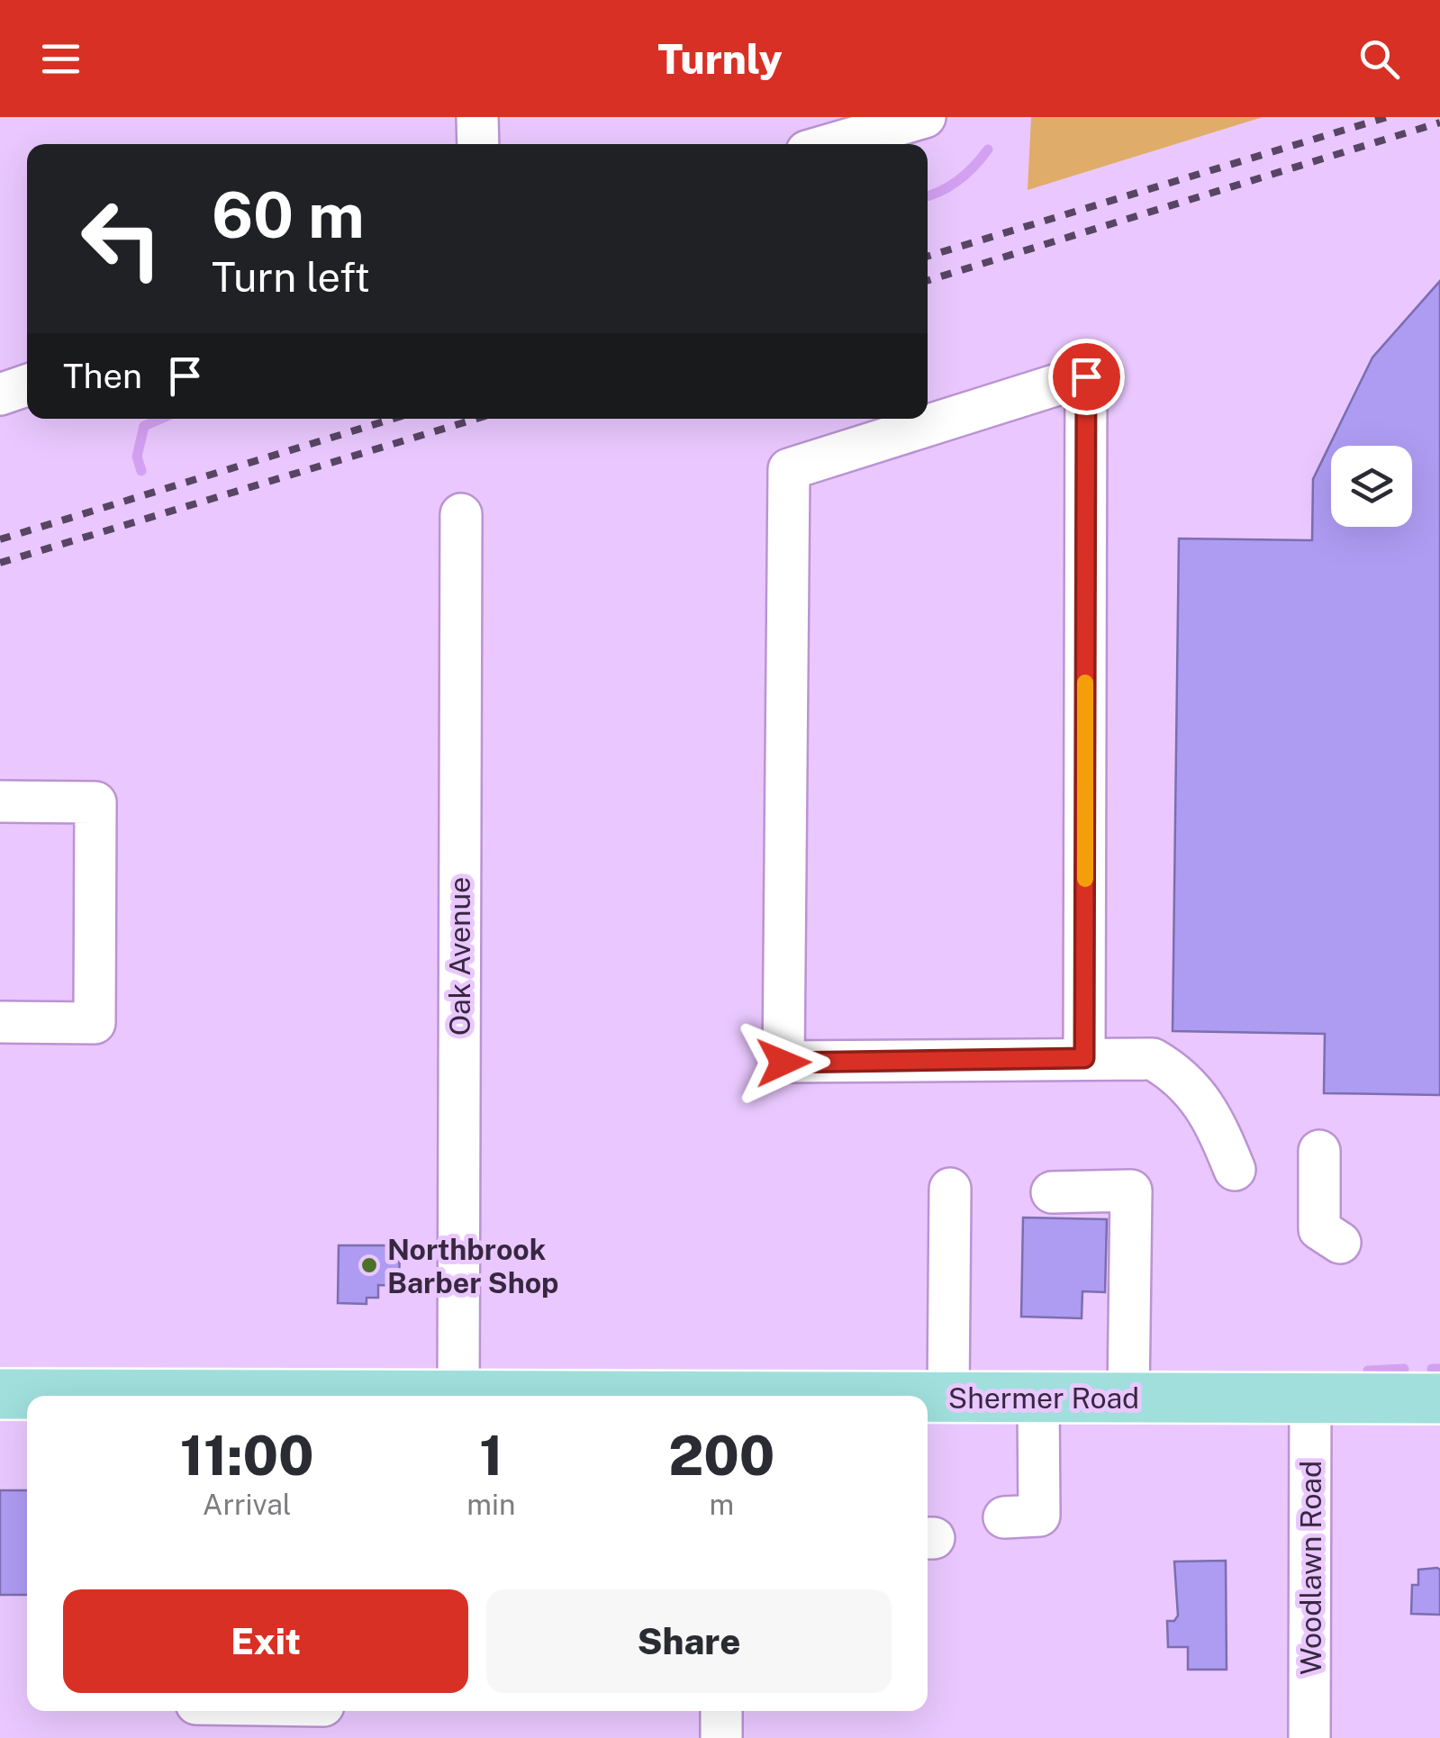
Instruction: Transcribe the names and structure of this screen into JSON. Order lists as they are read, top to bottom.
{
  "streets": {
    "main road": ["Shermer Road"],
    "street": ["Oak Avenue", "Woodlawn Road"]
  },
  "crossings": [
    ["Shermer Road", "Woodlawn Road"]
  ],
  "places": ["Northbrook Barber Shop"],
  "page": {
    "header": "Turnly",
    "turn": ["60 m", "Turn left"],
    "then": "Then",
    "eta": [
      "11:00",
      "Arrival",
      "1",
      "min",
      "200",
      "m"
    ],
    "buttons": ["Exit", "Share"]
  }
}
